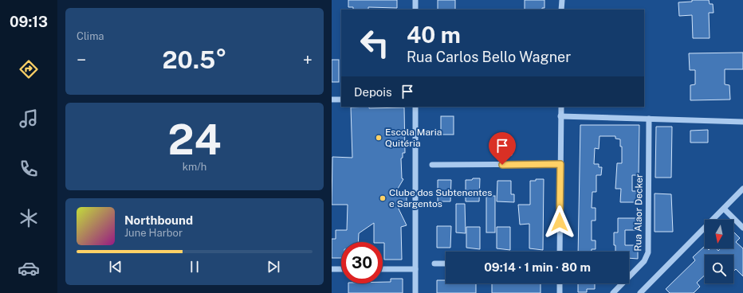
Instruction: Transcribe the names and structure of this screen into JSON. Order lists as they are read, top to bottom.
{
  "streets": {
    "street": ["Rua Alaor Decker"]
  },
  "places": ["Escola Maria Quitéria", "Clube dos Subtenentes e Sargentos"],
  "north": "bottom",
  "page": {
    "tabs": "09:13",
    "tile": [
      "Clima",
      ["24", "km/h"]
    ],
    "turn": ["40 m", "Rua Carlos Bello Wagner"],
    "heat": ["−", "20.5°", "+"],
    "then": "Depois",
    "song": ["Northbound", "June Harbor"],
    "limit": "30",
    "trip": "09:14 · 1 min · 80 m"
  }
}
